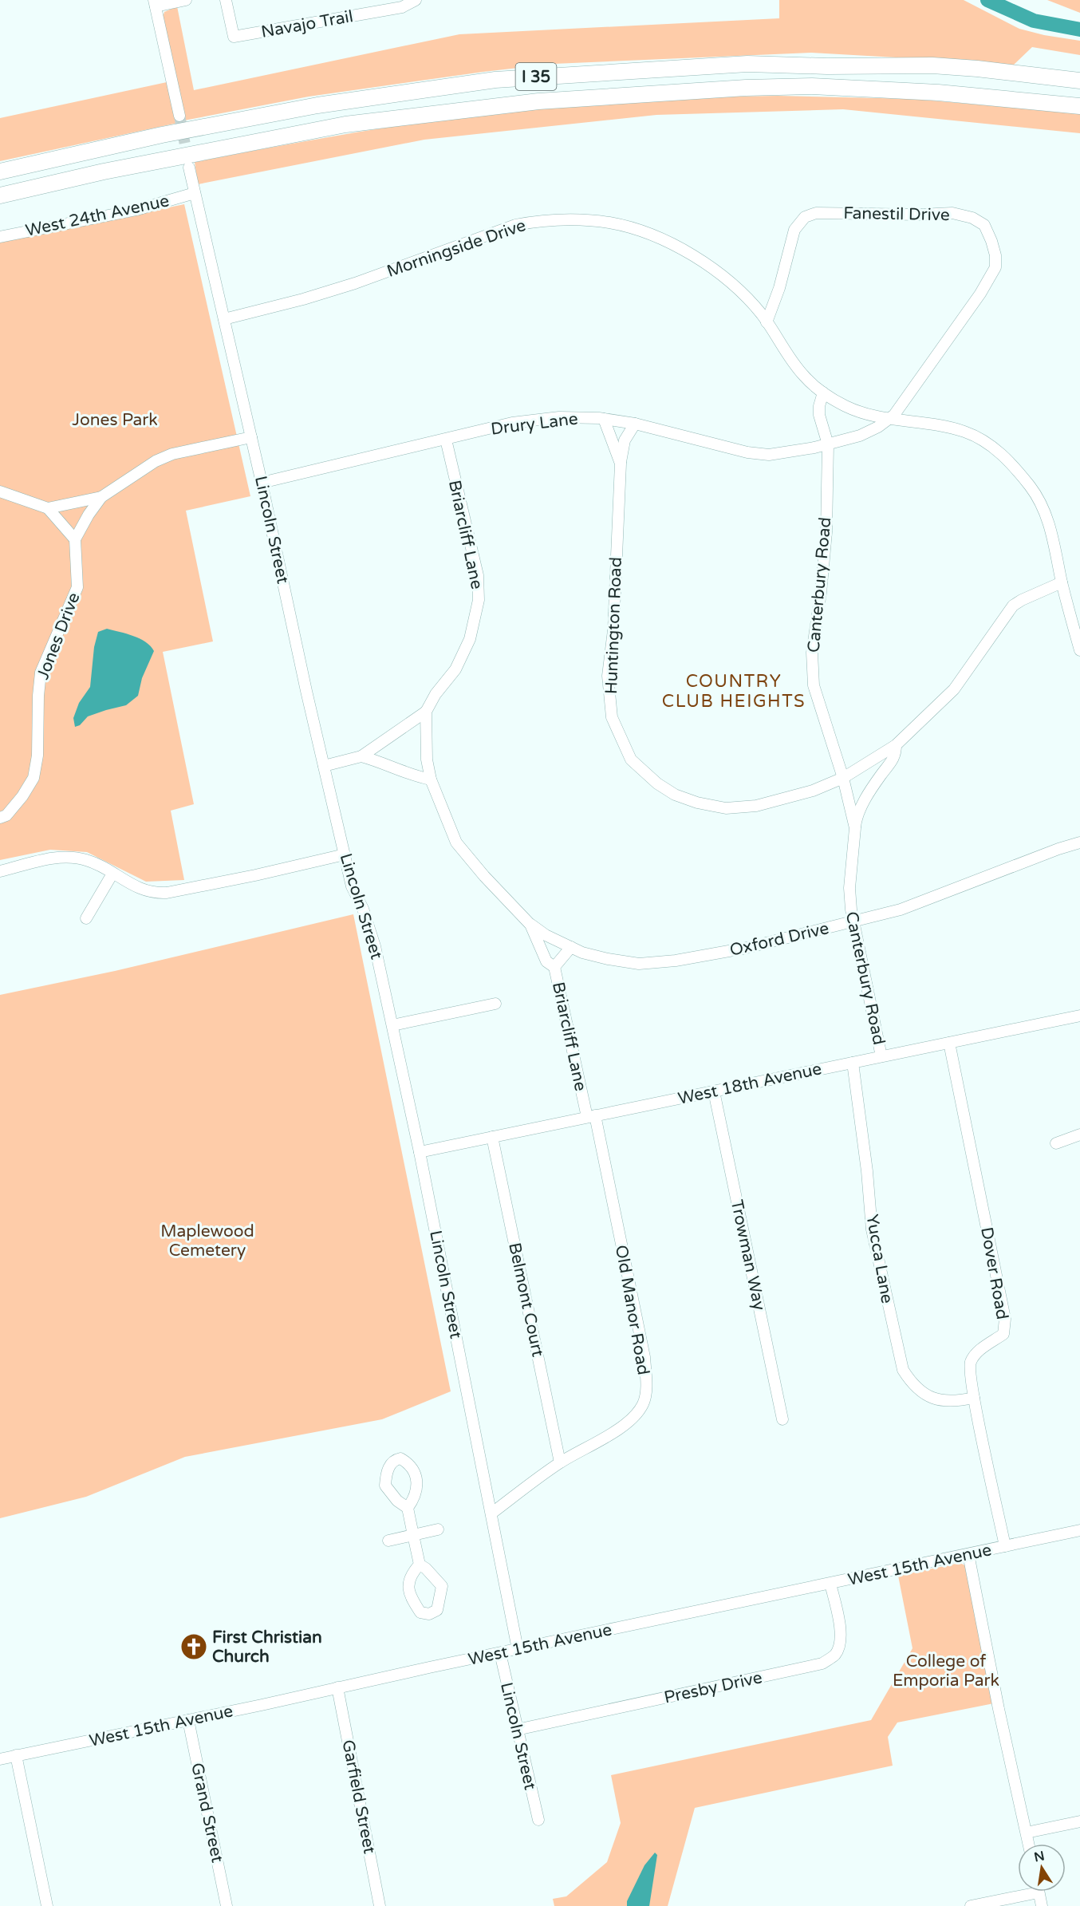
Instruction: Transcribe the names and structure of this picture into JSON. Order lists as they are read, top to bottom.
{
  "streets": {
    "highway": ["I 35"],
    "street": [
      "Navajo Trail",
      "Fanestil Drive",
      "West 24th Avenue",
      "Morningside Drive",
      "Drury Lane",
      "Lincoln Street",
      "Briarcliff Lane",
      "Canterbury Road",
      "Huntington Road",
      "Jones Drive",
      "Oxford Drive",
      "West 18th Avenue",
      "Trowman Way",
      "Yucca Lane",
      "Dover Road",
      "Belmont Court",
      "Old Manor Road",
      "West 15th Avenue",
      "Presby Drive",
      "Garfield Street",
      "Grand Street"
    ]
  },
  "crossings": [
    ["Fanestil Drive", "Morningside Drive"],
    ["Fanestil Drive", "Drury Lane"],
    ["West 24th Avenue", "Lincoln Street"],
    ["Morningside Drive", "Drury Lane"],
    ["Morningside Drive", "Lincoln Street"],
    ["Morningside Drive", "Canterbury Road"],
    ["Morningside Drive", "Huntington Road"],
    ["Drury Lane", "Lincoln Street"],
    ["Drury Lane", "Briarcliff Lane"],
    ["Drury Lane", "Canterbury Road"],
    ["Drury Lane", "Huntington Road"],
    ["Lincoln Street", "West 18th Avenue"],
    ["Lincoln Street", "Old Manor Road"],
    ["Lincoln Street", "West 15th Avenue"],
    ["Lincoln Street", "Presby Drive"],
    ["Briarcliff Lane", "Oxford Drive"],
    ["Briarcliff Lane", "West 18th Avenue"],
    ["Briarcliff Lane", "Old Manor Road"],
    ["Canterbury Road", "Huntington Road"],
    ["Canterbury Road", "Oxford Drive"],
    ["Canterbury Road", "West 18th Avenue"],
    ["West 18th Avenue", "Trowman Way"],
    ["West 18th Avenue", "Yucca Lane"],
    ["West 18th Avenue", "Dover Road"],
    ["West 18th Avenue", "Belmont Court"],
    ["West 18th Avenue", "Old Manor Road"],
    ["Yucca Lane", "Dover Road"],
    ["Dover Road", "West 15th Avenue"],
    ["Belmont Court", "Old Manor Road"],
    ["West 15th Avenue", "Presby Drive"],
    ["West 15th Avenue", "Garfield Street"],
    ["West 15th Avenue", "Grand Street"]
  ],
  "districts": ["COUNTRY CLUB HEIGHTS"],
  "parks": ["Jones Park", "Maplewood Cemetery", "College of Emporia Park"],
  "places": {
    "church": ["First Christian Church"]
  },
  "north": "top"
}
